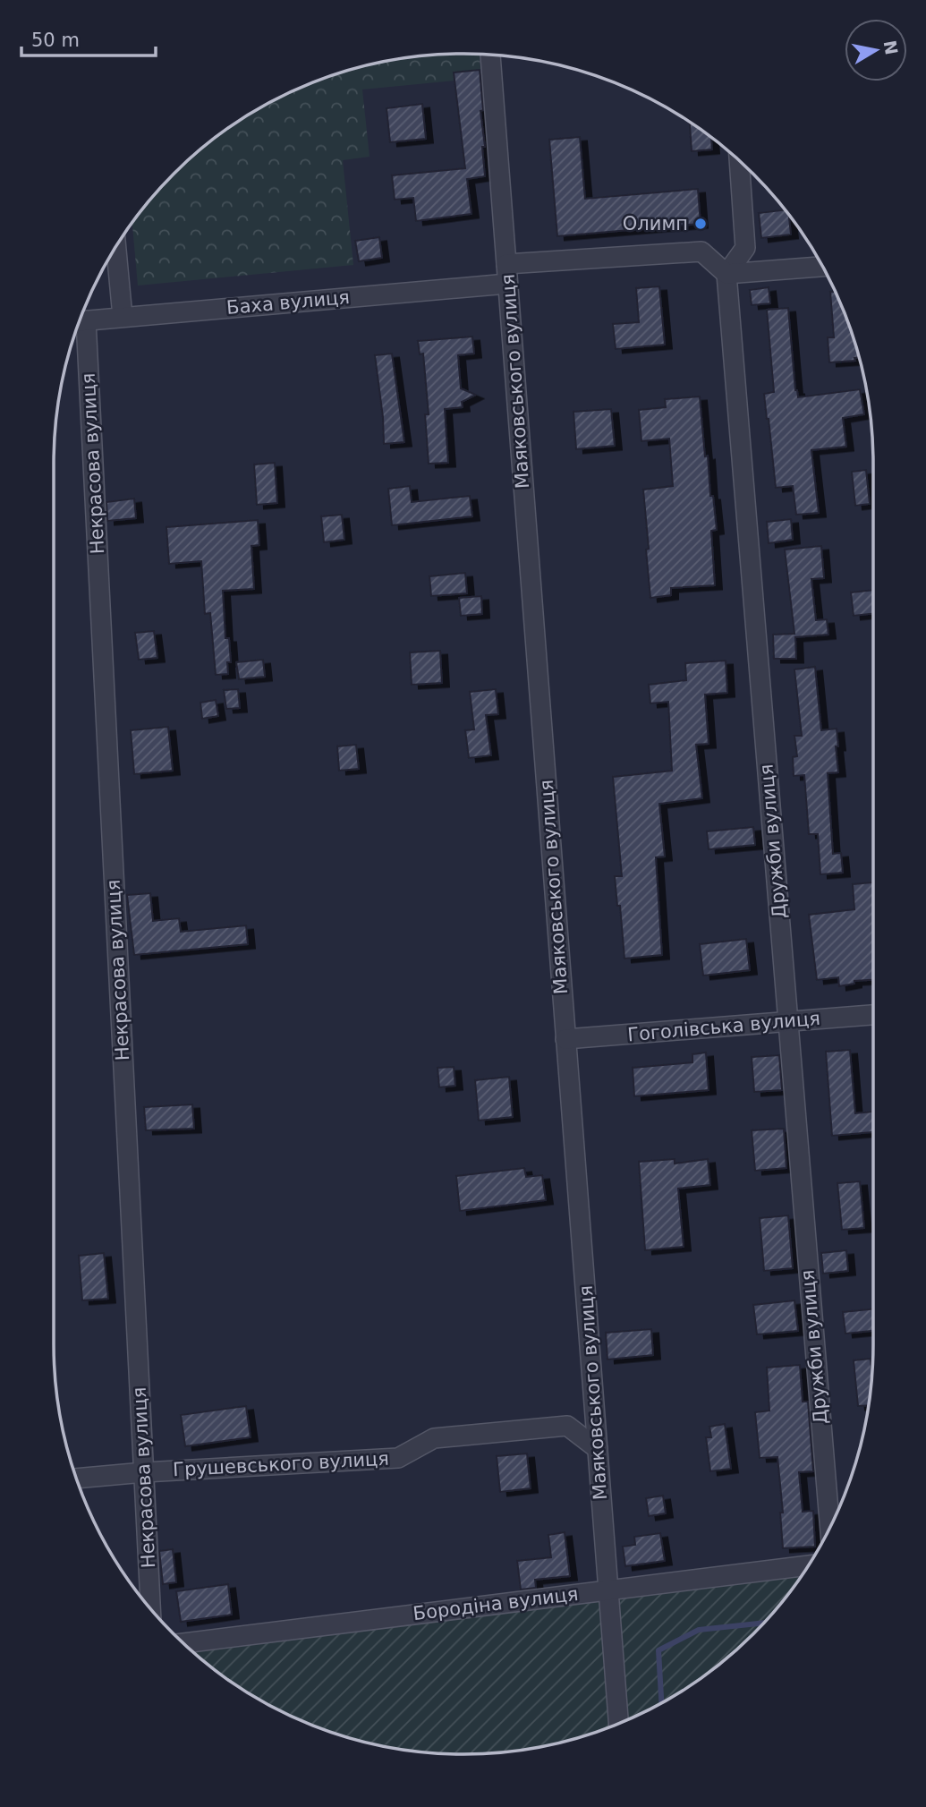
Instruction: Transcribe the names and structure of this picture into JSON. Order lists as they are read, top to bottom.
{
  "streets": {
    "street": [
      "Баха вулиця",
      "Маяковського вулиця",
      "Некрасова вулиця",
      "Дружби вулиця",
      "Гоголівська вулиця",
      "Грушевського вулиця",
      "Бородіна вулиця"
    ]
  },
  "crossings": [
    ["Баха вулиця", "Маяковського вулиця"],
    ["Маяковського вулиця", "Гоголівська вулиця"],
    ["Маяковського вулиця", "Грушевського вулиця"],
    ["Маяковського вулиця", "Бородіна вулиця"],
    ["Некрасова вулиця", "Грушевського вулиця"],
    ["Дружби вулиця", "Гоголівська вулиця"]
  ],
  "places": ["Олимп"],
  "scale_bar": "50 m",
  "north": "right"
}
